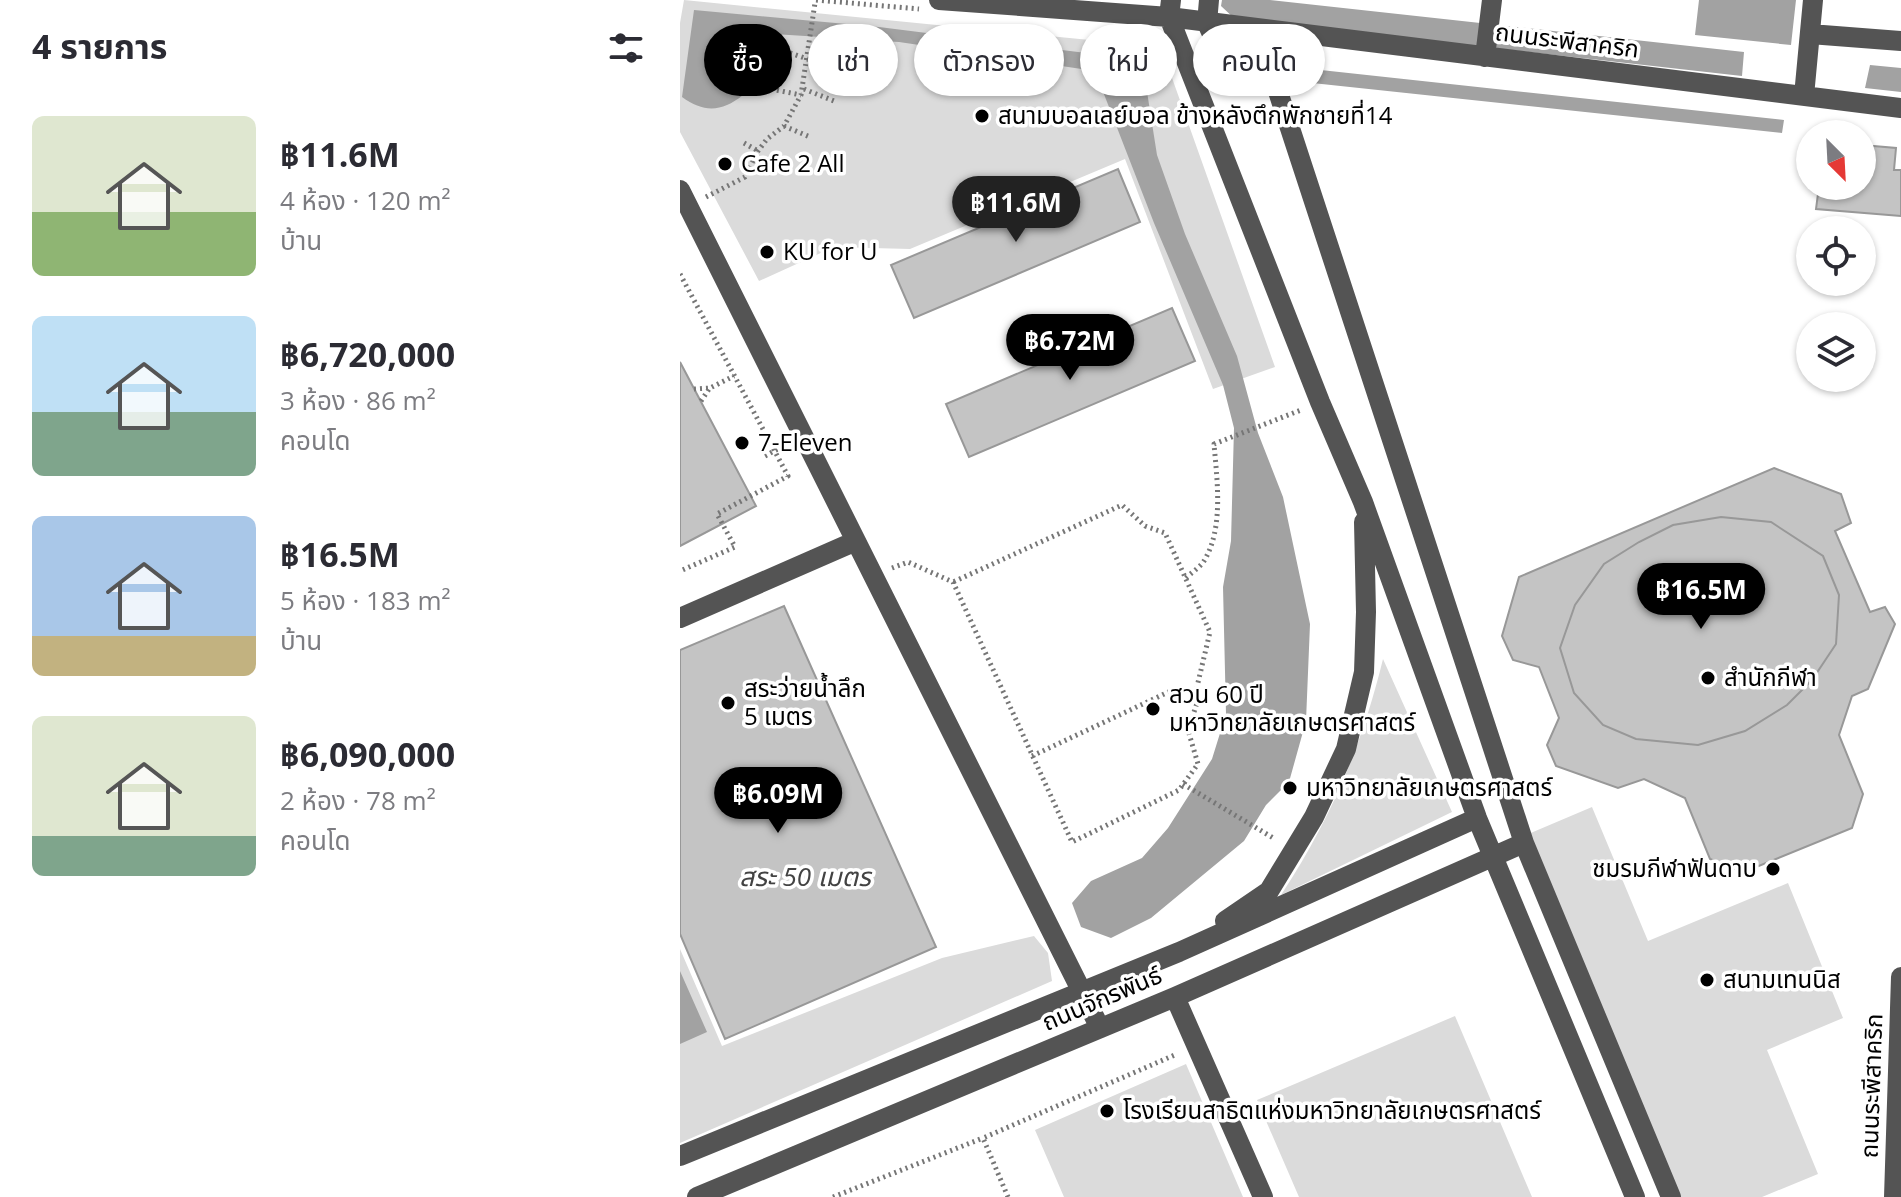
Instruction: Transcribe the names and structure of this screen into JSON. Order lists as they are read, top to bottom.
{
  "streets": {
    "street": ["ถนนระพีสาคริก", "ถนนจักรพันธ์"]
  },
  "water": ["สระ 50 เมตร"],
  "places": [
    "สนามบอลเลย์บอล ข้างหลังตึกพักชายที่14",
    "Cafe 2 All",
    "KU for U",
    "7-Eleven",
    "สำนักกีฬา",
    "สระว่ายน้ำลึก 5 เมตร",
    "สวน 60 ปี มหาวิทยาลัยเกษตรศาสตร์",
    "มหาวิทยาลัยเกษตรศาสตร์",
    "ชมรมกีฬาฟันดาบ",
    "สนามเทนนิส",
    "โรงเรียนสาธิตแห่งมหาวิทยาลัยเกษตรศาสตร์"
  ],
  "north": "bottom right",
  "page": {
    "heading": "4 รายการ",
    "chip": [
      "ซื้อ",
      "เช่า",
      "ตัวกรอง",
      "ใหม่",
      "คอนโด"
    ],
    "list": [
      {
        "name": "฿11.6M",
        "note": "4 ห้อง · 120 m² · บ้าน"
      },
      {
        "name": "฿6,720,000",
        "note": "3 ห้อง · 86 m² · คอนโด"
      },
      {
        "name": "฿16.5M",
        "note": "5 ห้อง · 183 m² · บ้าน"
      },
      {
        "name": "฿6,090,000",
        "note": "2 ห้อง · 78 m² · คอนโด"
      }
    ],
    "price": [
      "฿11.6M",
      "฿6.72M",
      "฿16.5M",
      "฿6.09M"
    ]
  }
}
